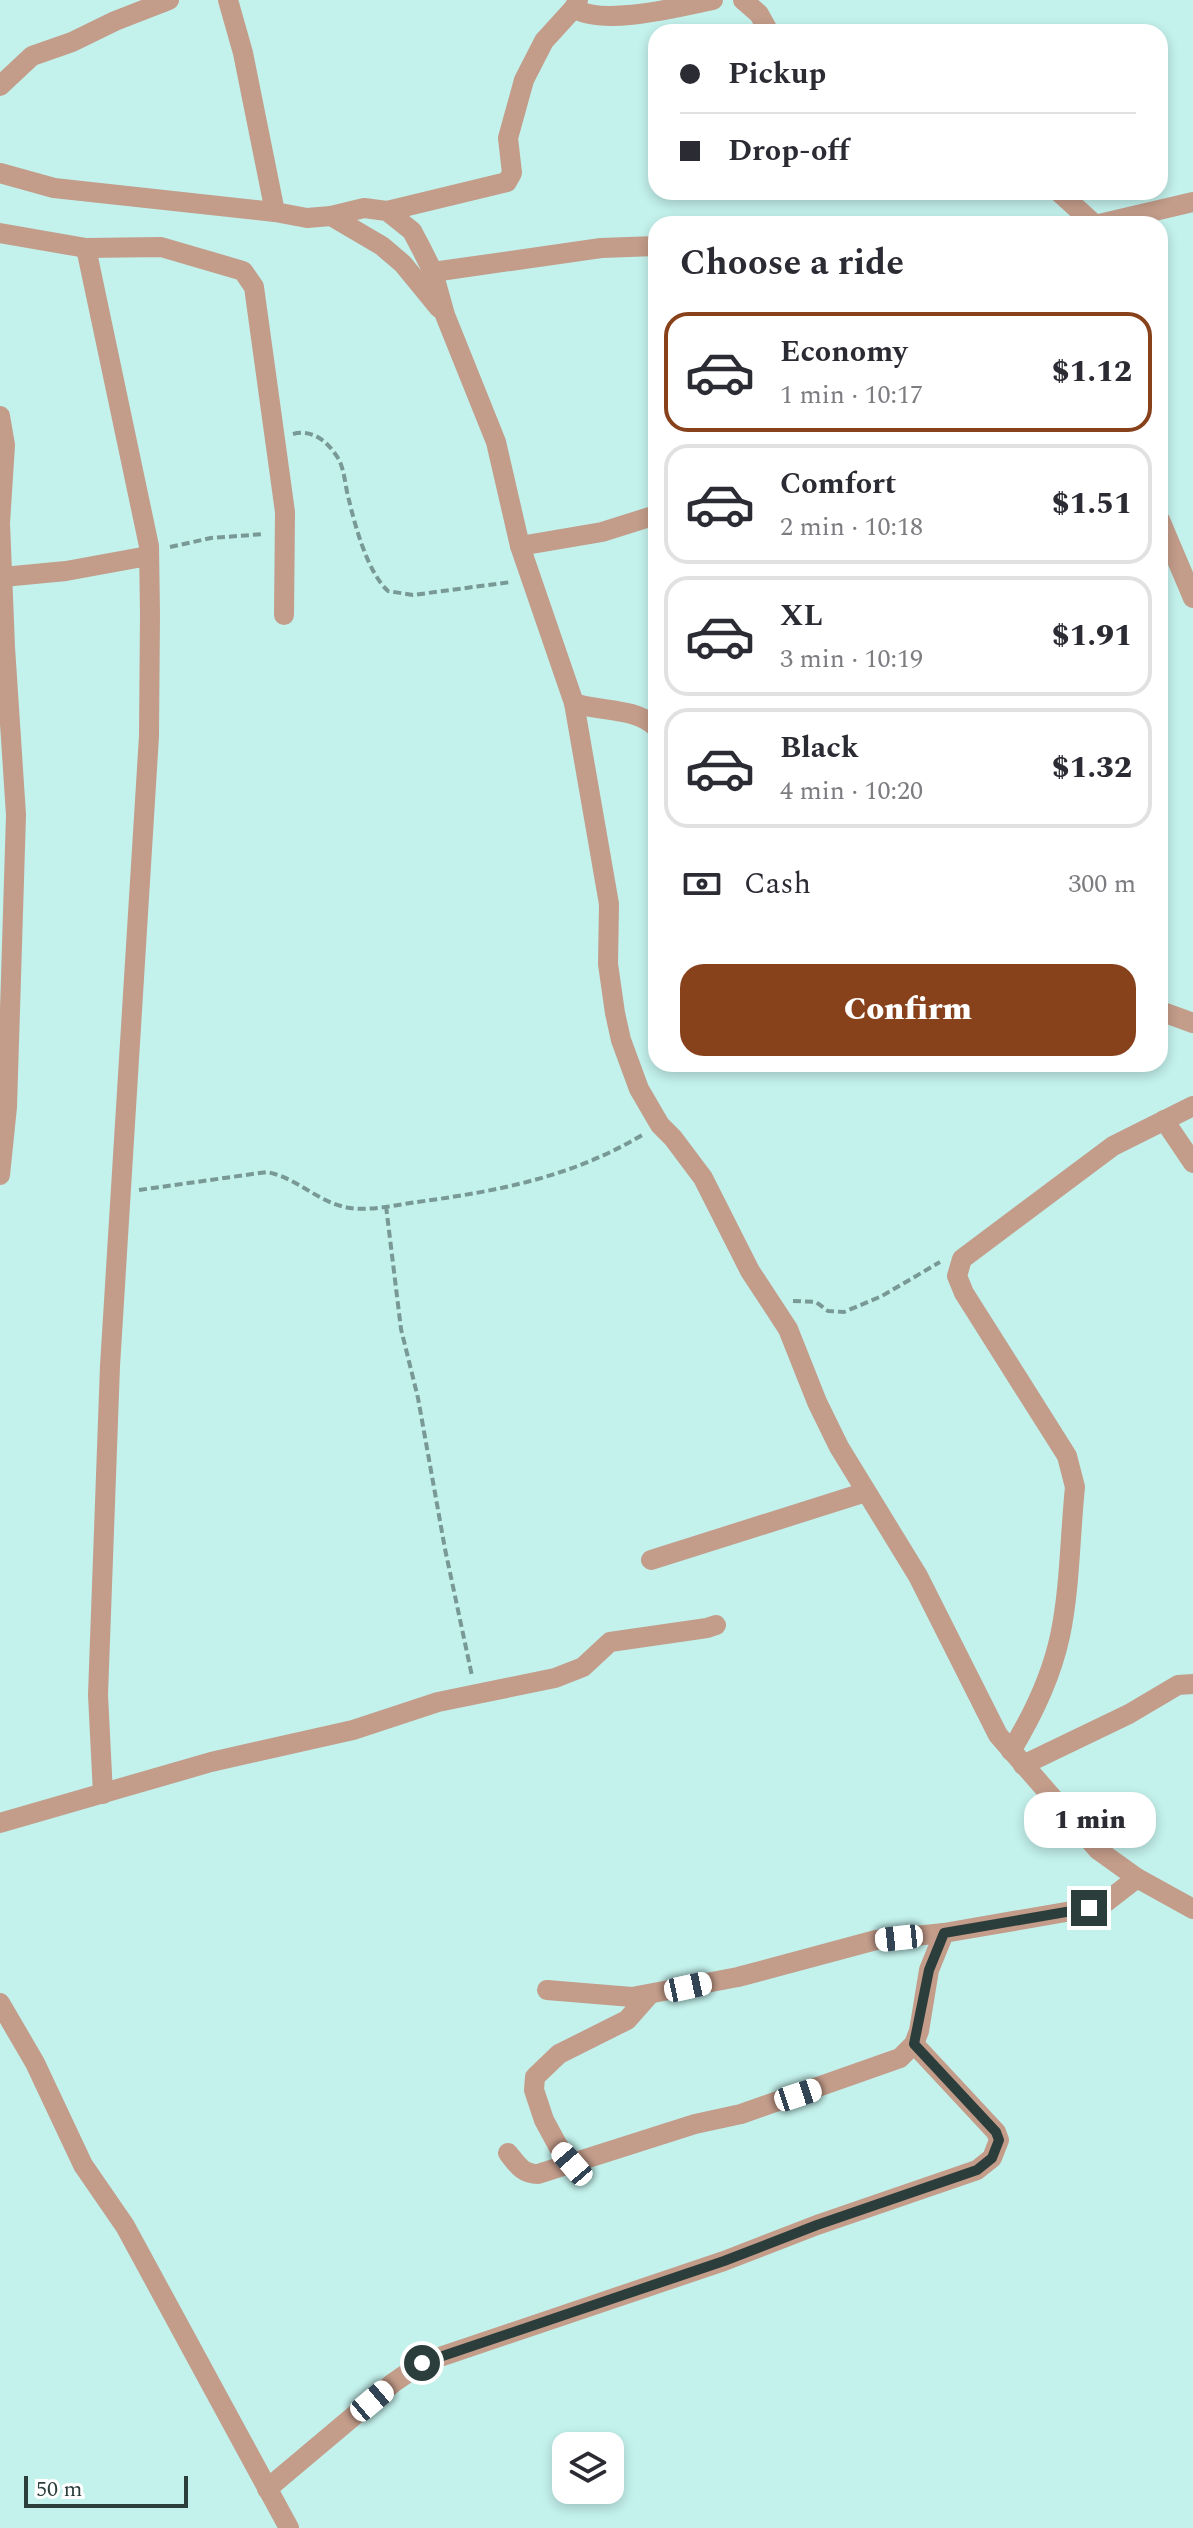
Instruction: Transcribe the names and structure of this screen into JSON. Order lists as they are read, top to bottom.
{
  "scale_bar": "50 m",
  "page": {
    "banner": ["Pickup", "Drop-off"],
    "heading": "Choose a ride",
    "list": [
      {
        "name": "Economy",
        "note": "1 min · 10:17",
        "value": "$1.12"
      },
      {
        "name": "Comfort",
        "note": "2 min · 10:18",
        "value": "$1.51"
      },
      {
        "name": "XL",
        "note": "3 min · 10:19",
        "value": "$1.91"
      },
      {
        "name": "Black",
        "note": "4 min · 10:20",
        "value": "$1.32"
      }
    ],
    "pay": ["Cash", "300 m"],
    "buttons": "Confirm",
    "bubble": "1 min",
    "scale": "50 m"
  }
}
